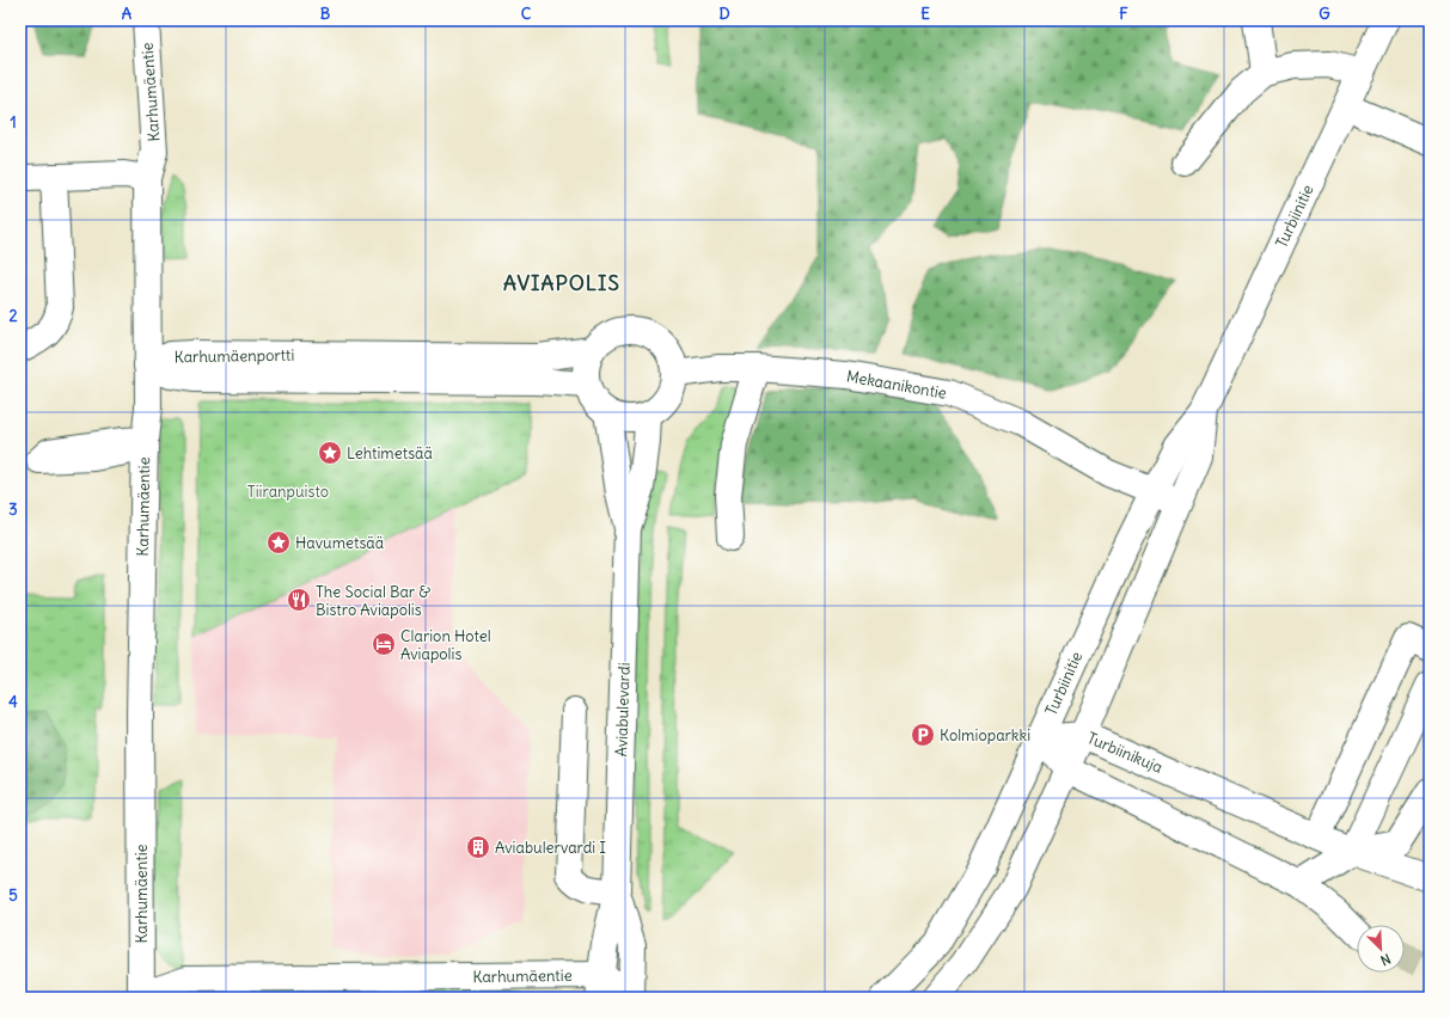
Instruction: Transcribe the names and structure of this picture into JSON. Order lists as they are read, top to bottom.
{
  "streets": {
    "street": [
      "Karhumäentie",
      "Turbiinitie",
      "Karhumäenportti",
      "Mekaanikontie",
      "Aviabulevardi",
      "Turbiinikuja"
    ]
  },
  "crossings": [
    ["Karhumäentie", "Karhumäenportti"],
    ["Karhumäentie", "Aviabulevardi"],
    ["Turbiinitie", "Mekaanikontie"],
    ["Turbiinitie", "Turbiinikuja"],
    ["Karhumäenportti", "Mekaanikontie"],
    ["Karhumäenportti", "Aviabulevardi"],
    ["Mekaanikontie", "Aviabulevardi"]
  ],
  "districts": ["AVIAPOLIS"],
  "parks": ["Tiiranpuisto"],
  "places": {
    "place": ["Lehtimetsää", "Havumetsää"],
    "restaurant": ["The Social Bar & Bistro Aviapolis"],
    "hotel": ["Clarion Hotel Aviapolis"],
    "parking": ["Kolmioparkki"],
    "building": ["Aviabulervardi I"]
  },
  "north": "bottom right",
  "grid": {
    "columns": [
      "A",
      "B",
      "C",
      "D",
      "E",
      "F",
      "G"
    ],
    "rows": [
      "1",
      "2",
      "3",
      "4",
      "5"
    ]
  }
}
